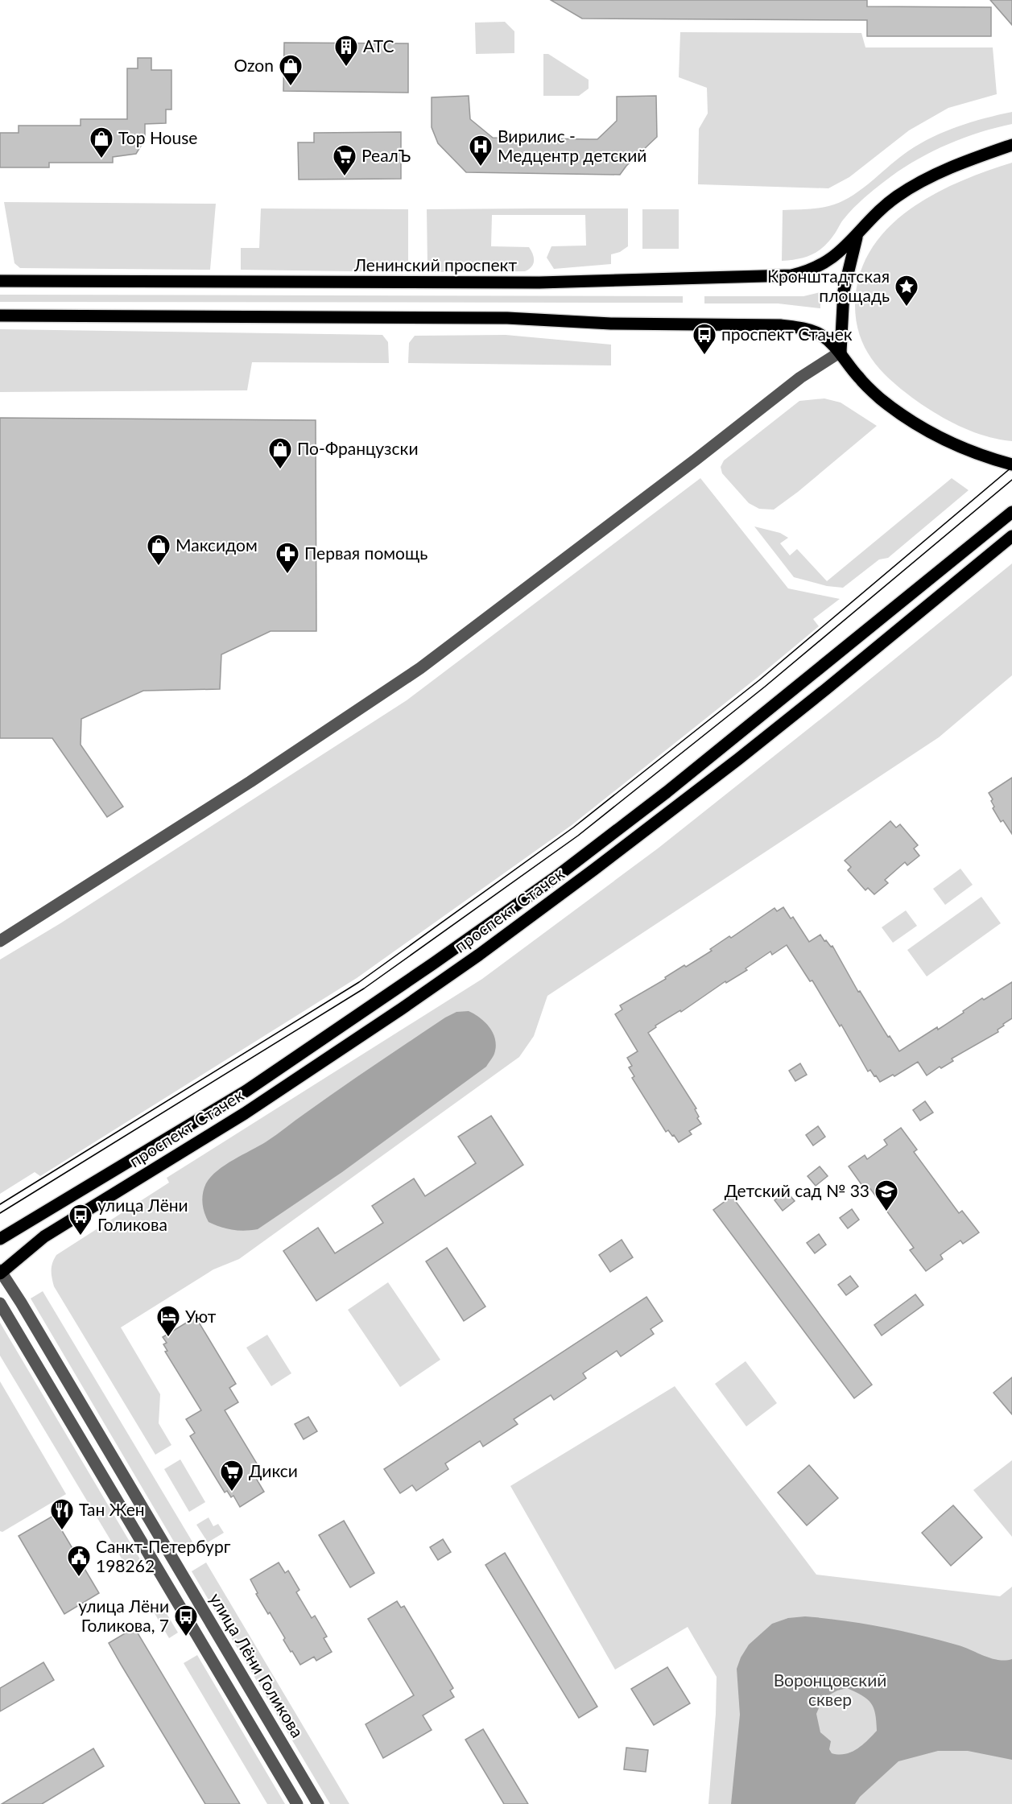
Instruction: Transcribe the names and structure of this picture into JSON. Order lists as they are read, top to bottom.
{
  "streets": {
    "main road": ["Ленинский проспект", "проспект Стачек"],
    "street": ["улица Лёни Голикова"]
  },
  "crossings": [
    ["проспект Стачек", "улица Лёни Голикова"]
  ],
  "parks": ["Воронцовский сквер"],
  "places": {
    "building": ["АТС"],
    "shop": [
      "Ozon",
      "Top House",
      "По-Французски",
      "Максидом"
    ],
    "hospital": ["Вирилис - Медцентр детский"],
    "supermarket": ["РеалЪ", "Дикси"],
    "place": ["Кронштадтская площадь"],
    "bus stop": ["проспект Стачек", "улица Лёни Голикова", "улица Лёни Голикова, 7"],
    "pharmacy": ["Первая помощь"],
    "school or university": ["Детский сад № 33"],
    "hotel": ["Уют"],
    "restaurant": ["Тан Жен"],
    "public building": ["Санкт-Петербург 198262"]
  }
}
